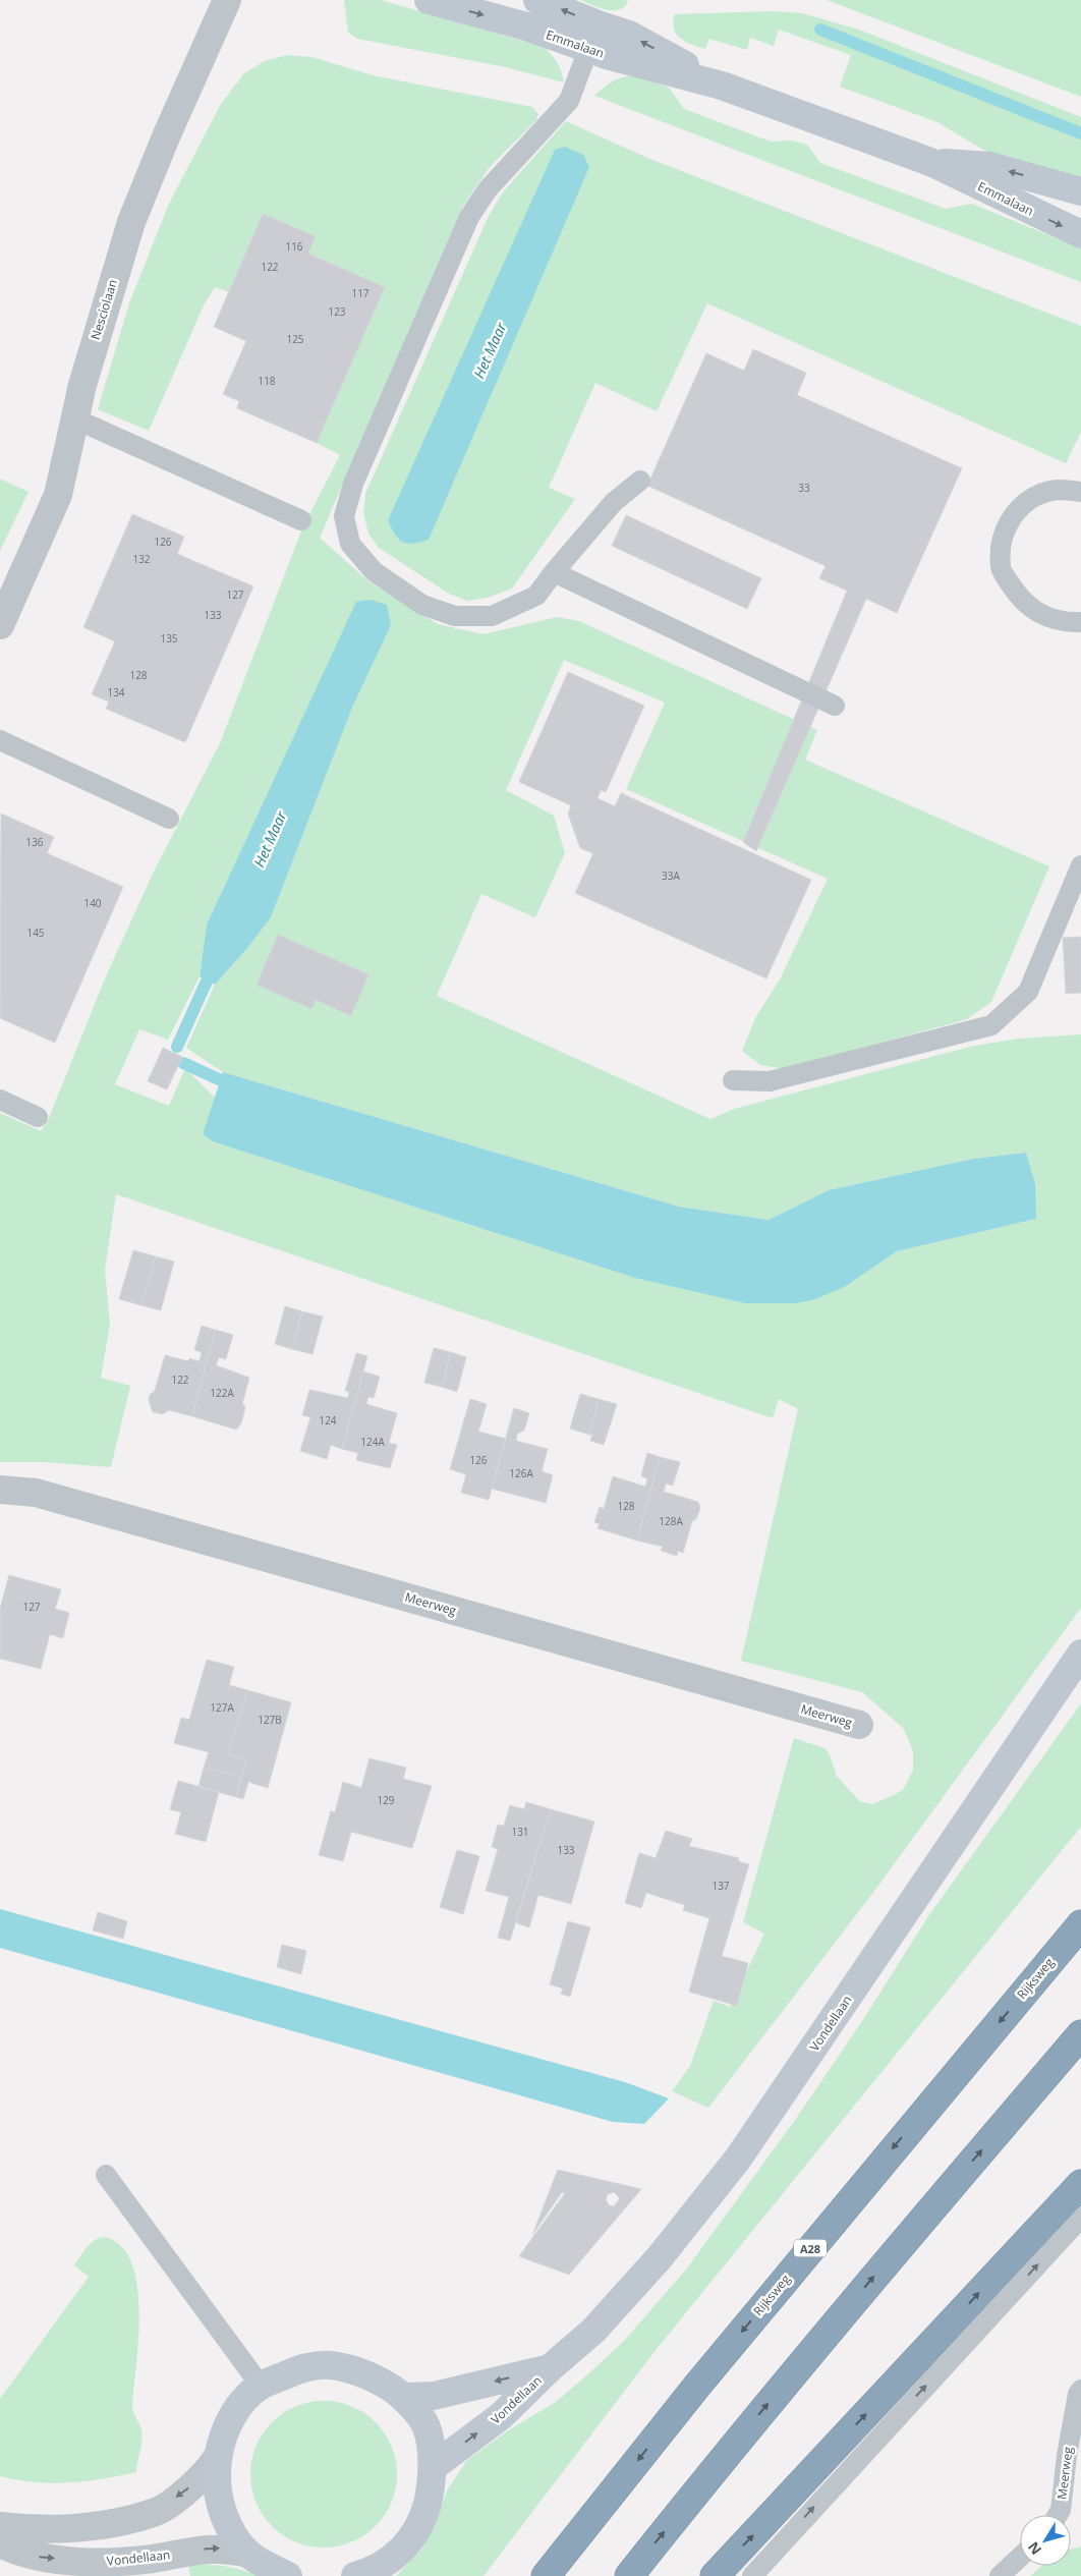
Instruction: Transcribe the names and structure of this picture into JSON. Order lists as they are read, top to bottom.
{
  "streets": {
    "highway": ["Rijksweg", "A28"],
    "main road": ["Emmalaan", "Vondellaan"],
    "street": ["Nesciolaan", "Meerweg"]
  },
  "water": ["Het Maar"],
  "house_numbers": [
    "116",
    "122",
    "117",
    "123",
    "125",
    "118",
    "33",
    "126",
    "132",
    "127",
    "133",
    "135",
    "128",
    "134",
    "136",
    "33A",
    "140",
    "145",
    "122",
    "122A",
    "124",
    "124A",
    "126",
    "126A",
    "128",
    "128A",
    "127",
    "127A",
    "127B",
    "129",
    "131",
    "133",
    "137"
  ],
  "north": "bottom left"
}
